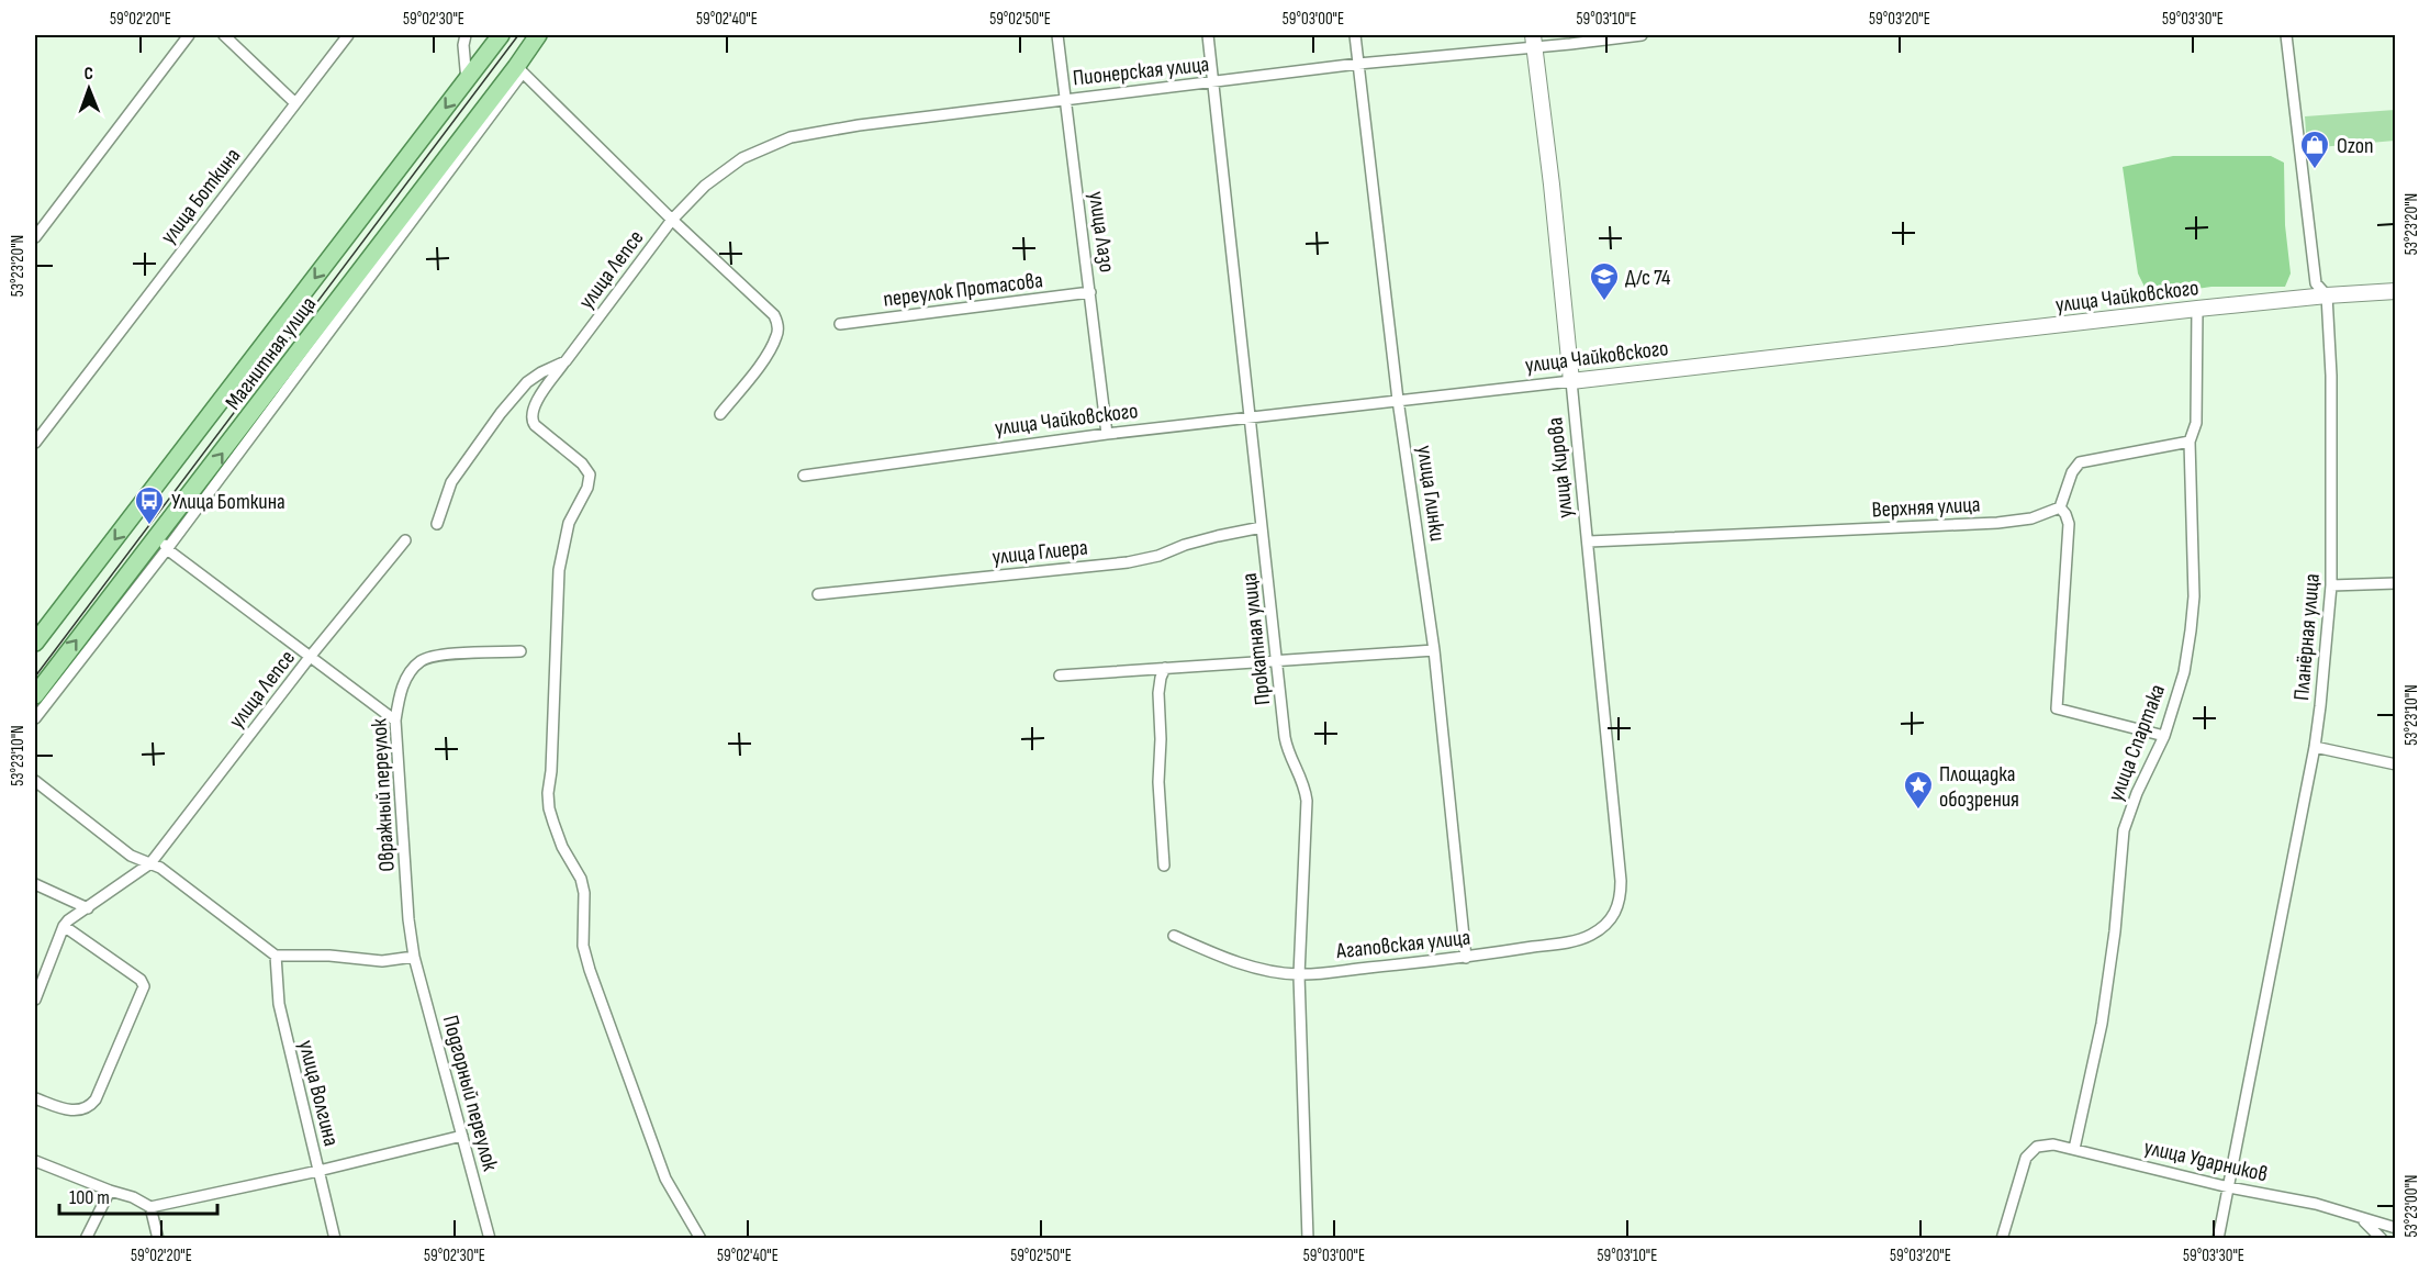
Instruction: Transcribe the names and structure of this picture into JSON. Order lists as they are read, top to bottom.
{
  "streets": {
    "main road": ["улица Чайковского", "Магнитная улица", "улица Кирова"],
    "street": [
      "Пионерская улица",
      "улица Боткина",
      "улица Лазо",
      "улица Лепсе",
      "переулок Протасова",
      "улица Глинки",
      "Верхняя улица",
      "улица Глиера",
      "Планёрная улица",
      "Прокатная улица",
      "улица Спартака",
      "Овражный переулок",
      "Агаповская улица",
      "улица Волгина",
      "Подгорный переулок",
      "улица Ударников"
    ]
  },
  "crossings": [
    ["Пионерская улица", "улица Лазо"],
    ["Пионерская улица", "улица Лепсе"],
    ["Пионерская улица", "улица Кирова"],
    ["Пионерская улица", "улица Глинки"],
    ["Пионерская улица", "Прокатная улица"],
    ["улица Лазо", "переулок Протасова"],
    ["улица Лазо", "улица Чайковского"],
    ["улица Чайковского", "улица Кирова"],
    ["улица Чайковского", "улица Глинки"],
    ["улица Чайковского", "Планёрная улица"],
    ["улица Чайковского", "Прокатная улица"],
    ["улица Чайковского", "улица Спартака"],
    ["улица Кирова", "Верхняя улица"],
    ["улица Кирова", "Агаповская улица"],
    ["улица Глинки", "Агаповская улица"],
    ["улица Глиера", "Прокатная улица"],
    ["Планёрная улица", "улица Ударников"],
    ["Прокатная улица", "Агаповская улица"],
    ["улица Спартака", "улица Ударников"],
    ["Овражный переулок", "Подгорный переулок"]
  ],
  "places": {
    "shop": ["Ozon"],
    "school or university": ["Д/с 74"],
    "bus stop": ["Улица Боткина"],
    "place": ["Площадка обозрения"]
  },
  "scale_bar": "100 m",
  "north": "top",
  "coordinates": [
    "59°02'20\"E",
    "59°02'30\"E",
    "59°02'40\"E",
    "59°02'50\"E",
    "59°03'00\"E",
    "59°03'10\"E",
    "59°03'20\"E",
    "59°03'30\"E",
    "53°23'20\"N",
    "53°23'10\"N",
    "53°23'00\"N"
  ]
}
